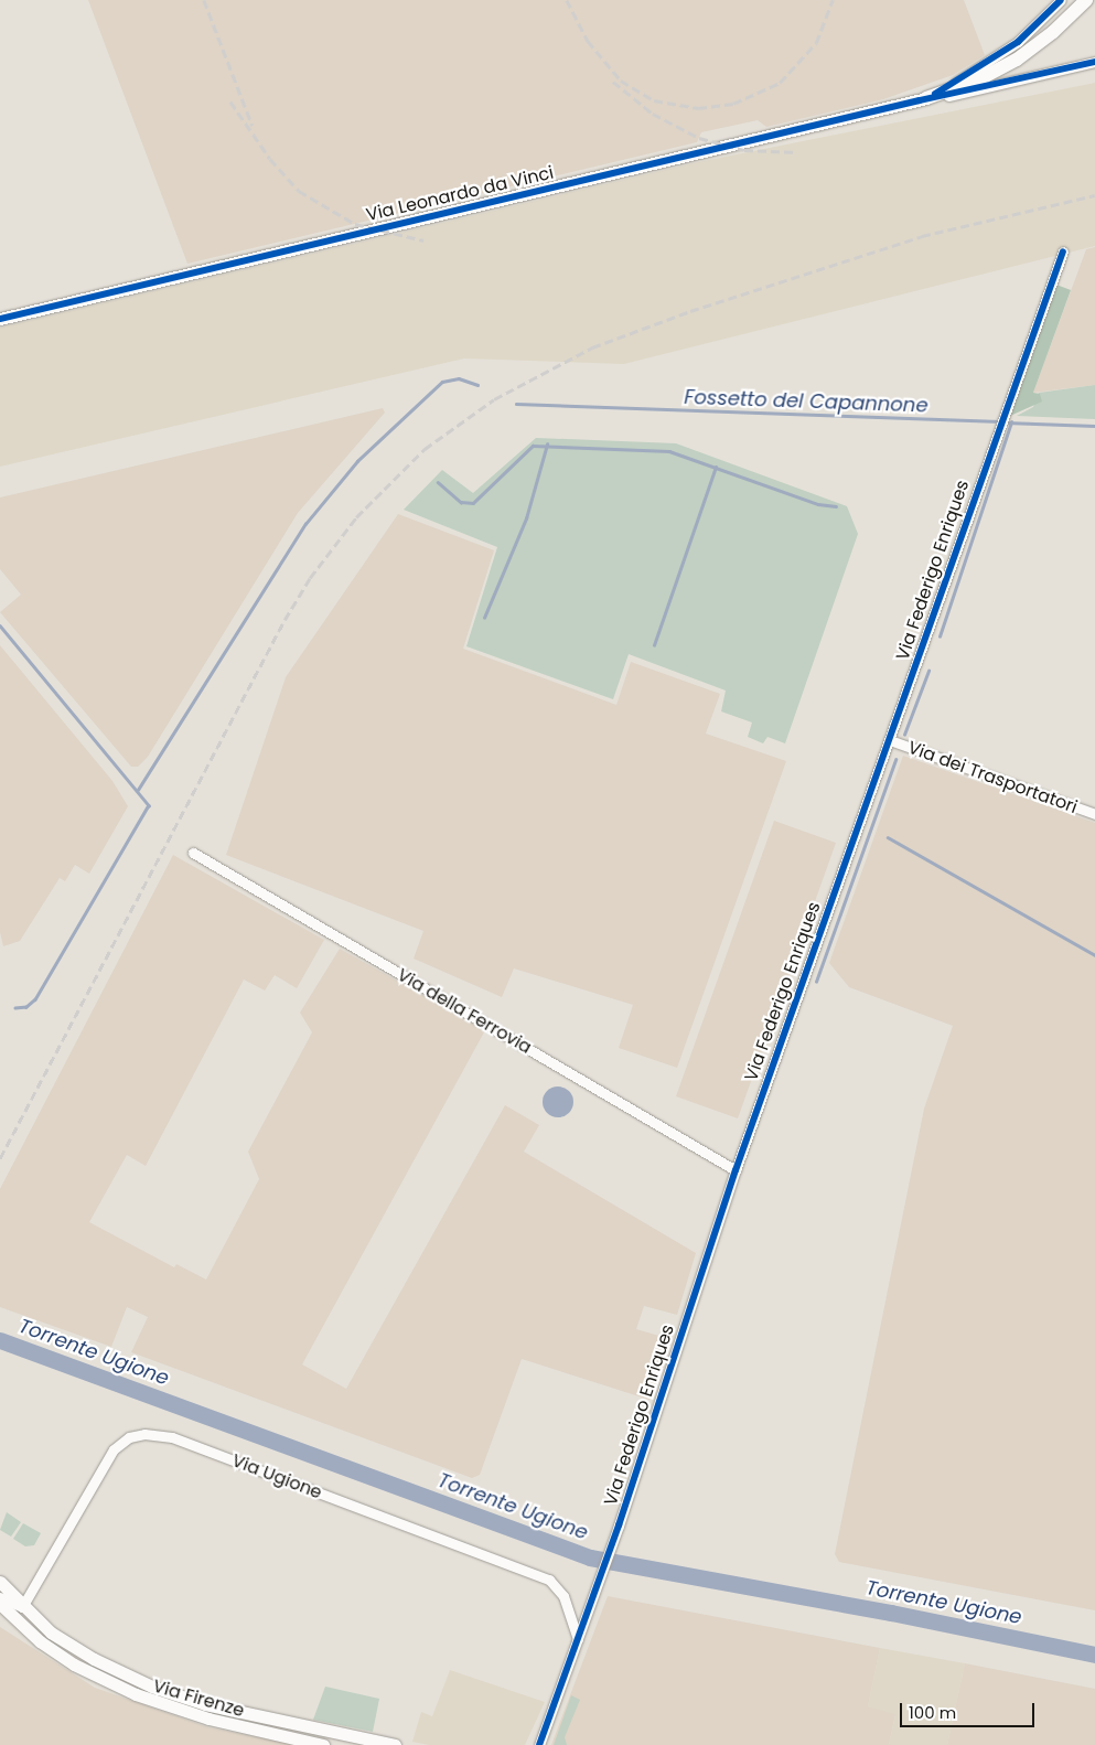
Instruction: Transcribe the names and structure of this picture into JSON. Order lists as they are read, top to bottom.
{
  "streets": {
    "main road": ["Via Leonardo da Vinci", "Via Firenze"],
    "street": [
      "Via Federigo Enriques",
      "Via dei Trasportatori",
      "Via della Ferrovia",
      "Via Ugione"
    ]
  },
  "crossings": [
    ["Via Federigo Enriques", "Via dei Trasportatori"],
    ["Via Federigo Enriques", "Via della Ferrovia"],
    ["Via Federigo Enriques", "Via Ugione"],
    ["Via Ugione", "Via Firenze"]
  ],
  "water": ["Fossetto del Capannone", "Torrente Ugione"],
  "scale_bar": "100 m"
}
